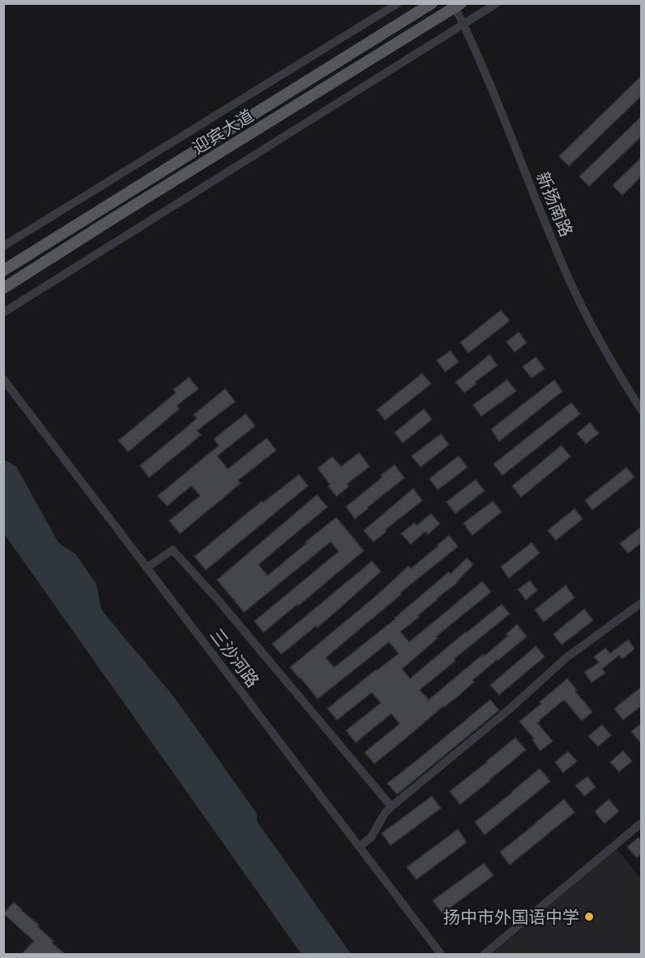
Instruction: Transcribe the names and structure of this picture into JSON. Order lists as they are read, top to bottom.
{
  "streets": {
    "main road": ["迎宾大道"],
    "street": ["新扬南路", "三沙河路"]
  },
  "crossings": [
    ["迎宾大道", "新扬南路"]
  ],
  "places": ["扬中市外国语中学"]
}
